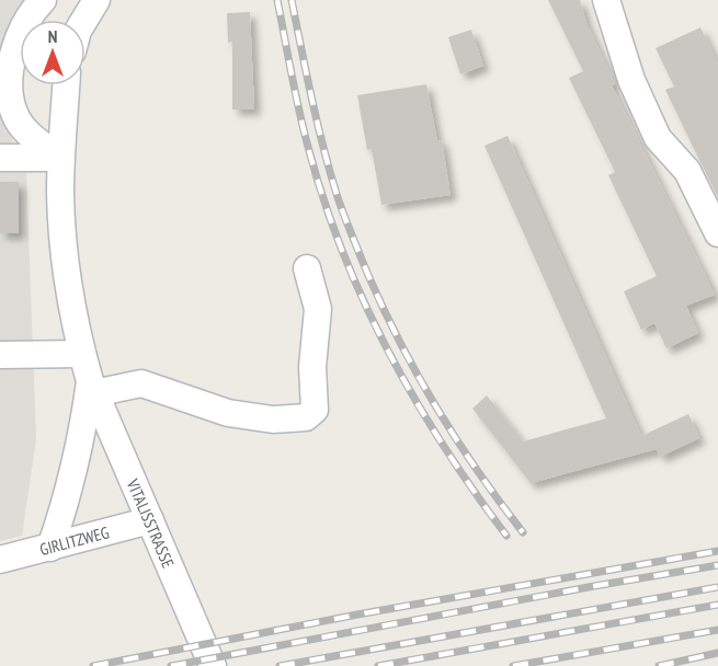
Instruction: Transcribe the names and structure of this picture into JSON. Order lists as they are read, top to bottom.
{
  "streets": {
    "street": ["VITALISSTRASSE", "GIRLITZWEG"]
  },
  "crossings": [
    ["VITALISSTRASSE", "GIRLITZWEG"]
  ],
  "north": "top"
}
